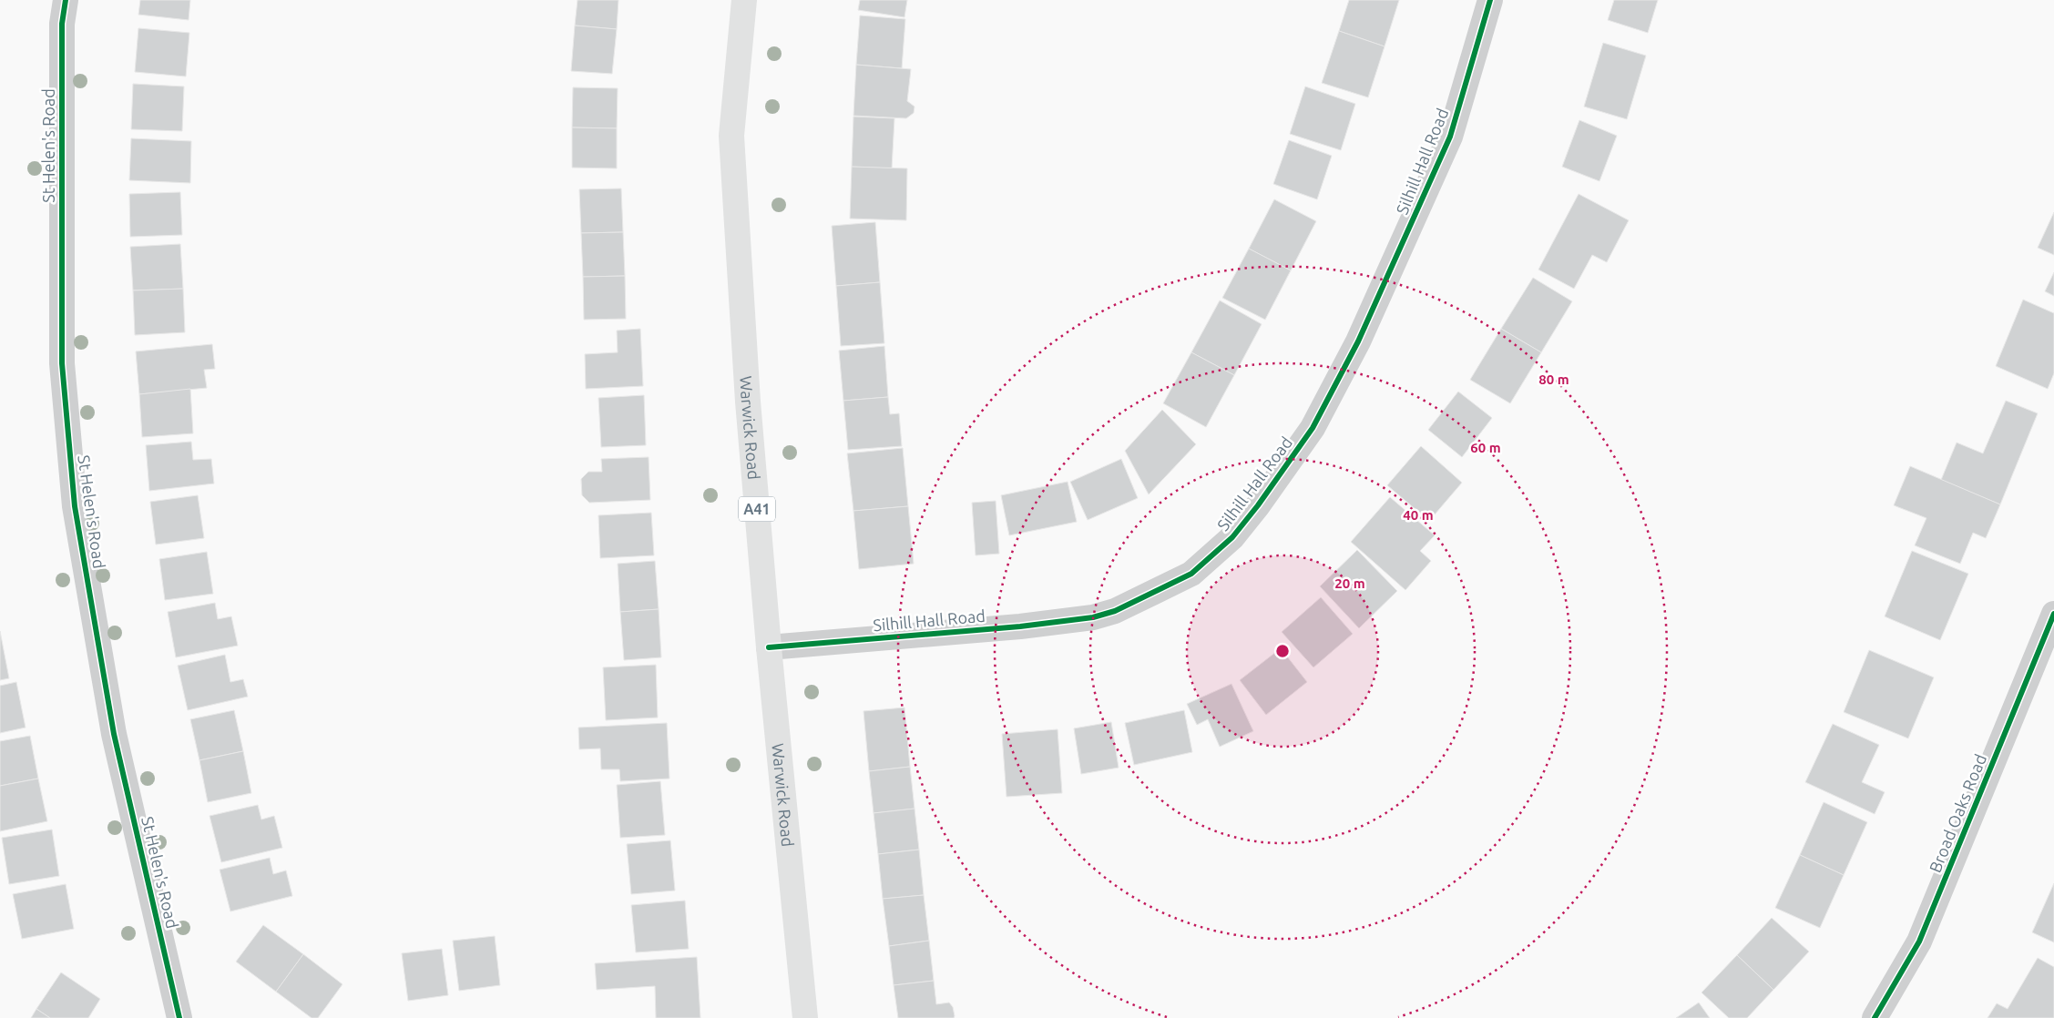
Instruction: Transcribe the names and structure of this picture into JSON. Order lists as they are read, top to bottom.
{
  "streets": {
    "highway": ["Warwick Road", "A41"],
    "street": ["St Helen's Road", "Silhill Hall Road", "Broad Oaks Road"]
  },
  "crossings": [
    ["Silhill Hall Road", "Warwick Road"]
  ],
  "rings": [
    "80 m",
    "60 m",
    "40 m",
    "20 m"
  ]
}
